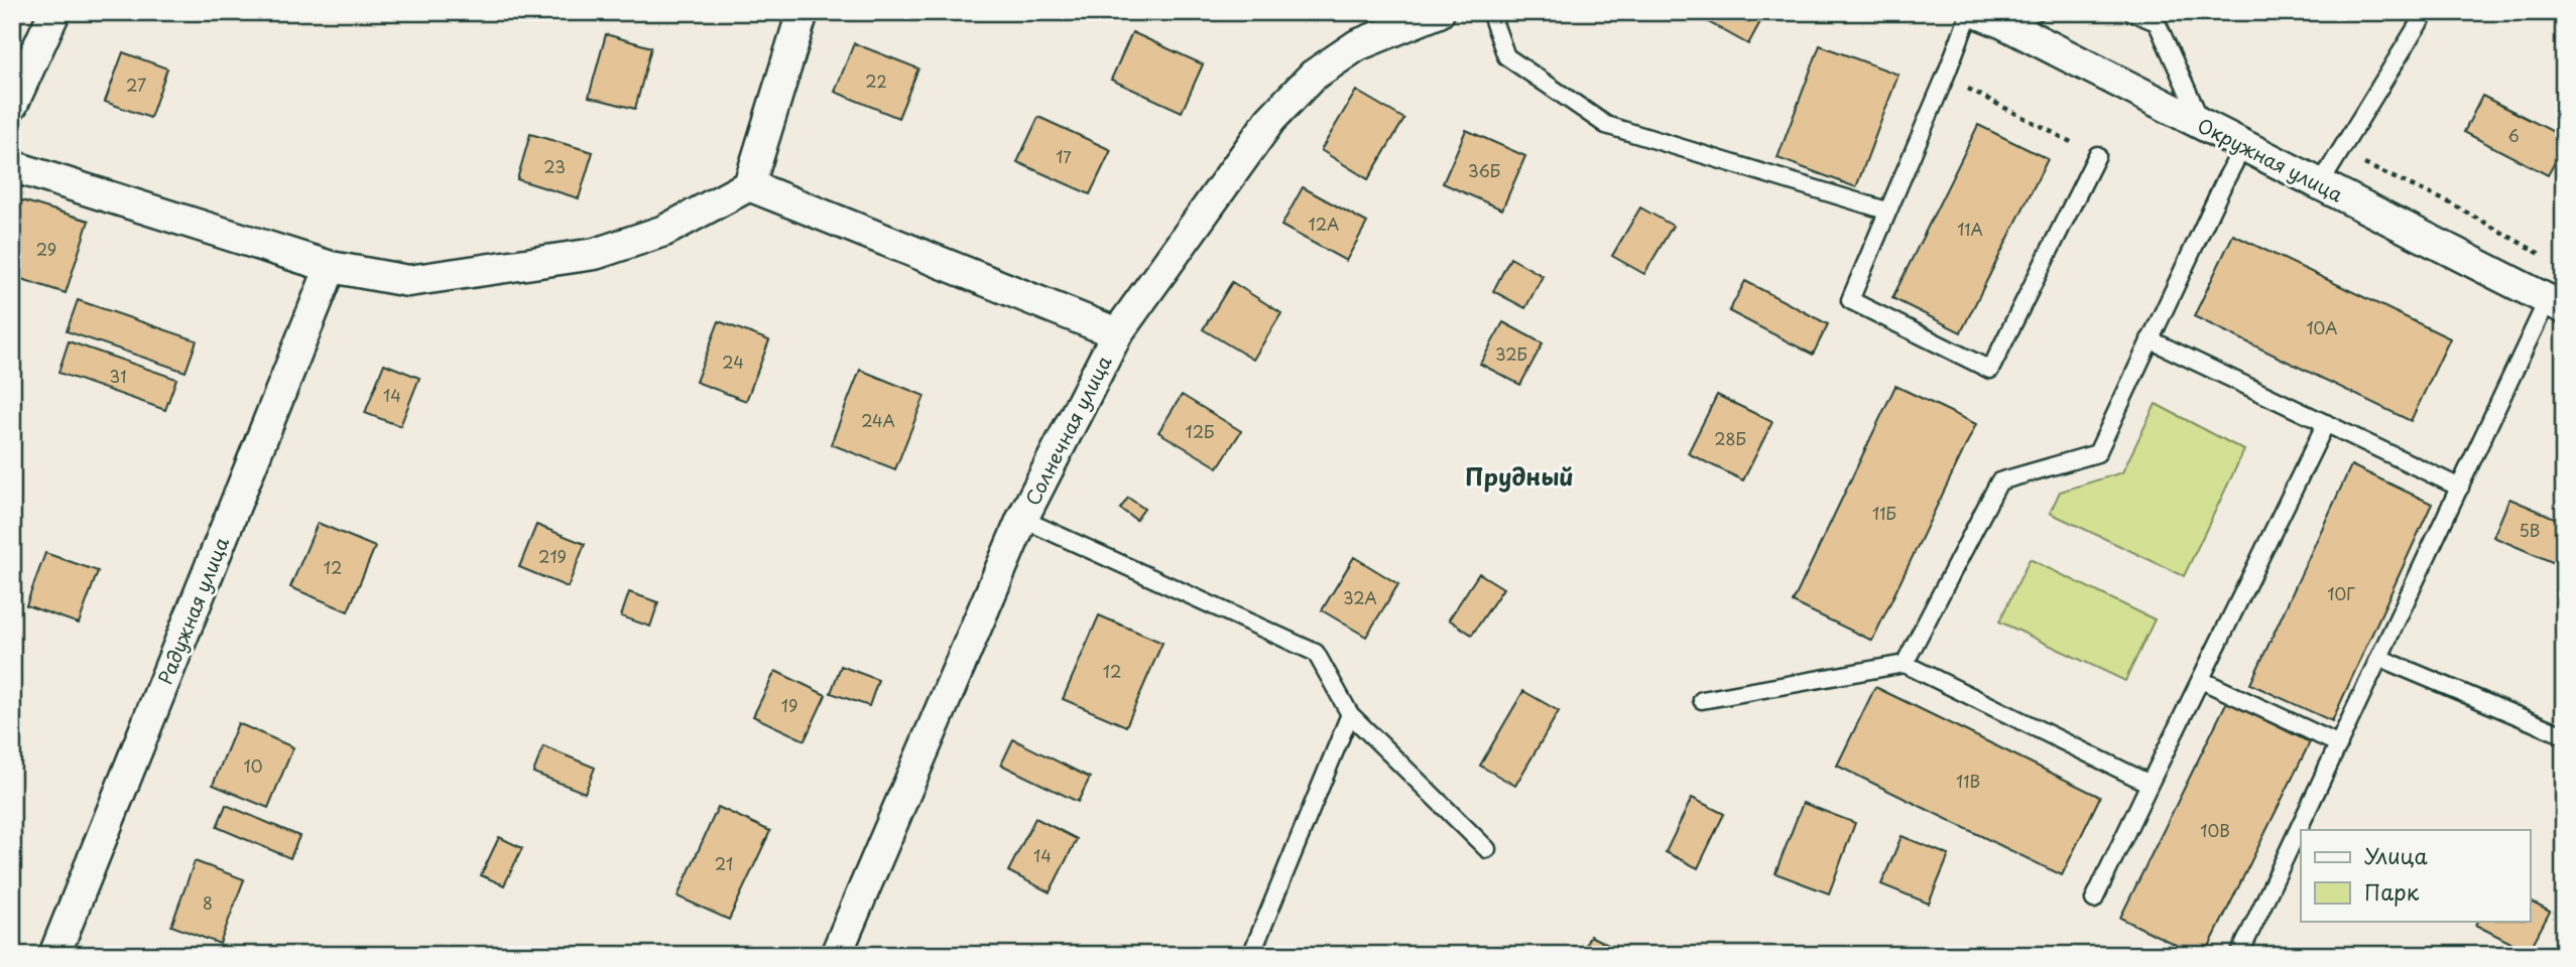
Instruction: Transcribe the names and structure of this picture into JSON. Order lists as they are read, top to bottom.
{
  "streets": {
    "street": ["Окружная улица", "Солнечная улица", "Радужная улица"]
  },
  "districts": ["Прудный"],
  "house_numbers": [
    "22",
    "27",
    "6",
    "17",
    "23",
    "36Б",
    "12А",
    "11А",
    "29",
    "10А",
    "32Б",
    "24",
    "31",
    "14",
    "24А",
    "12Б",
    "28Б",
    "11Б",
    "5В",
    "219",
    "12",
    "10Г",
    "32А",
    "12",
    "19",
    "10",
    "11В",
    "10В",
    "14",
    "21",
    "8"
  ],
  "legend": ["Улица", "Парк"]
}
